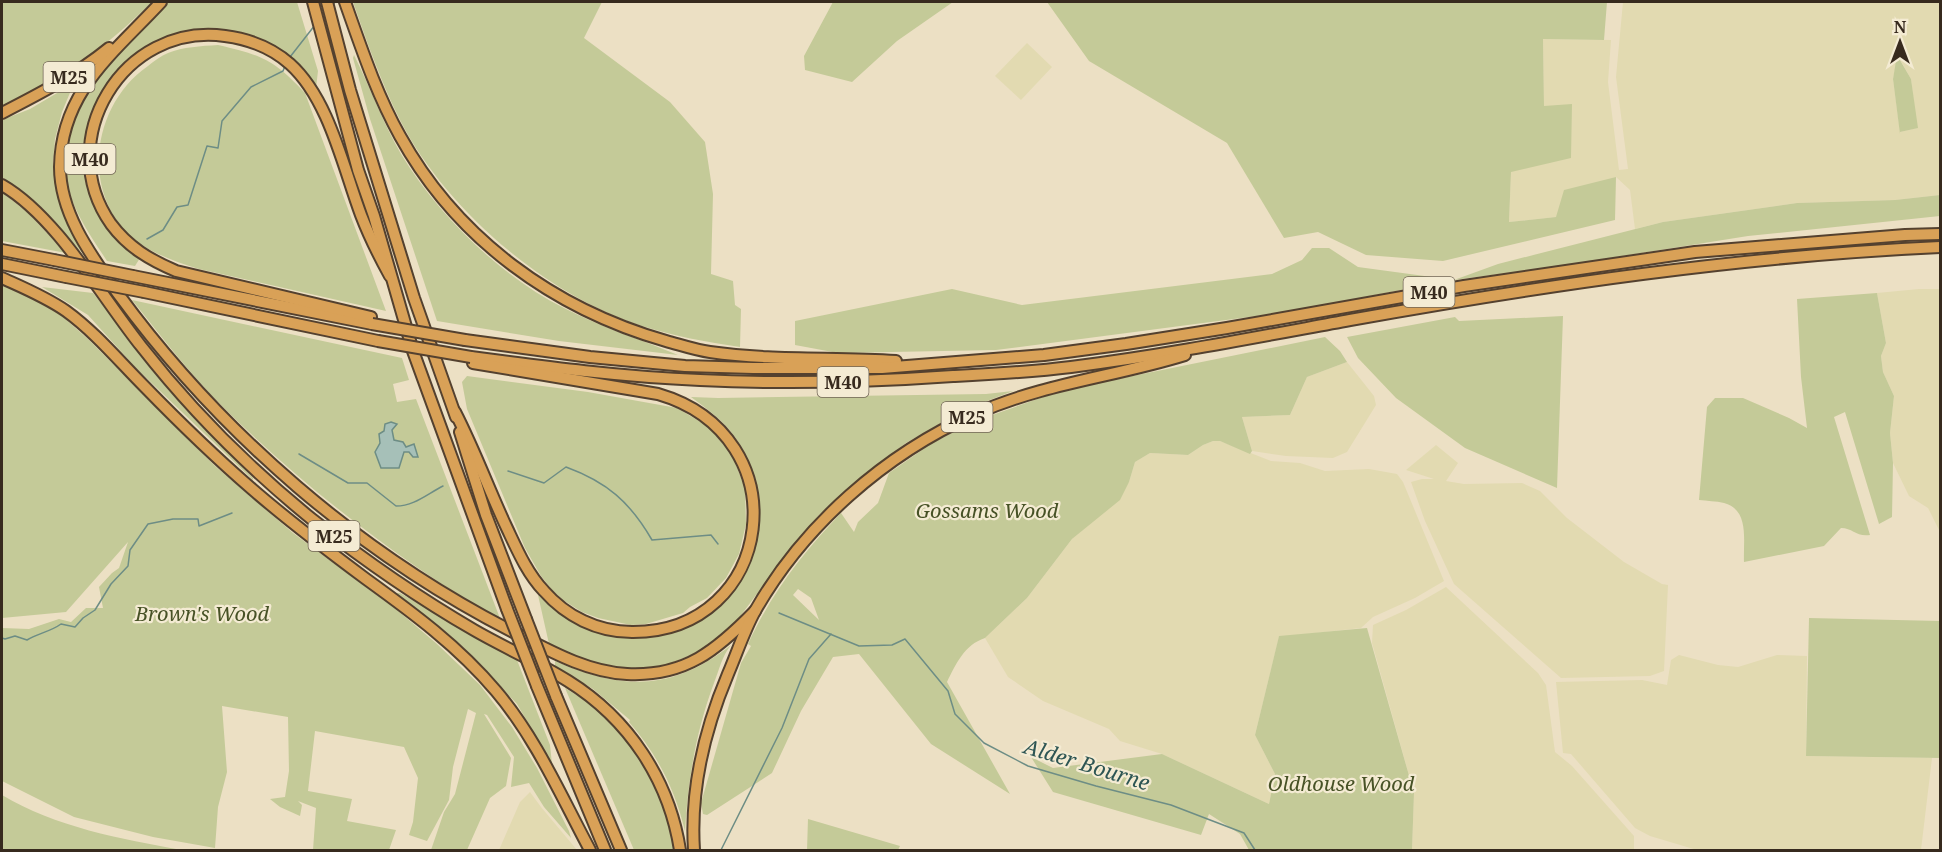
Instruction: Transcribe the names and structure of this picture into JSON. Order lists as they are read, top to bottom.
{
  "streets": {
    "highway": ["M25", "M40"]
  },
  "crossings": [
    ["M25", "M40"]
  ],
  "water": ["Alder Bourne"],
  "parks": ["Gossams Wood", "Brown's Wood", "Oldhouse Wood"],
  "north": "top"
}
